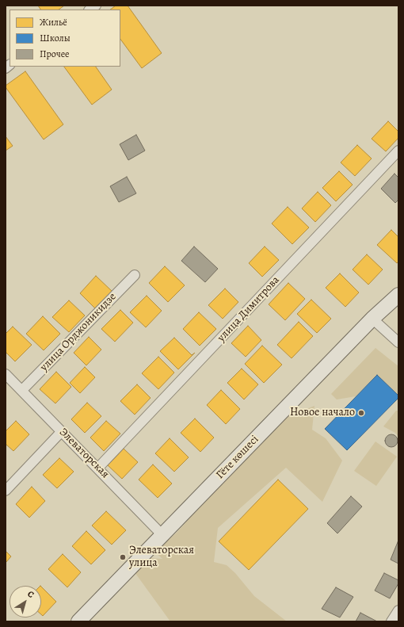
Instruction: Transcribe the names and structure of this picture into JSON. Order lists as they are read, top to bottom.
{
  "streets": {
    "main road": ["Гёте көшесі"],
    "street": ["улица Димитрова", "улица Орджоникидзе", "Элеваторская"]
  },
  "crossings": [
    ["улица Димитрова", "Элеваторская"],
    ["улица Орджоникидзе", "Элеваторская"],
    ["Элеваторская", "Гёте көшесі"]
  ],
  "places": ["Новое начало", "Элеваторская улица"],
  "legend": ["Жильё", "Школы", "Прочее"],
  "north": "top right"
}
